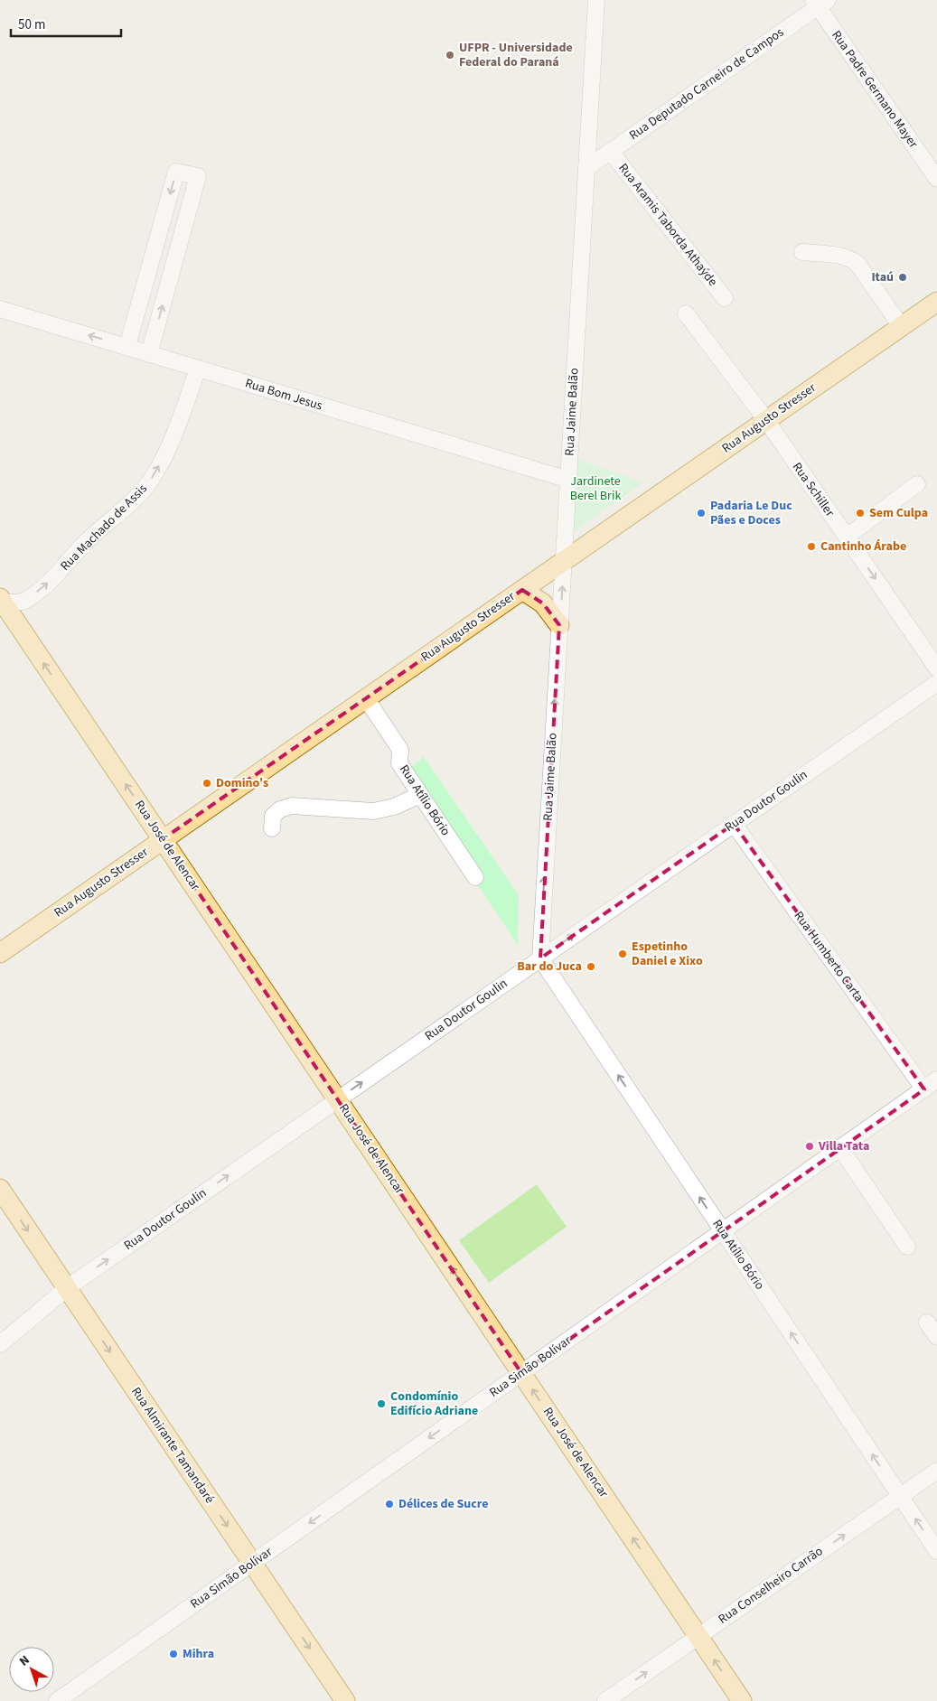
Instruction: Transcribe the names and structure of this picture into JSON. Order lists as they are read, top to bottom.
{
  "streets": {
    "main road": ["Rua Augusto Stresser", "Rua José de Alencar", "Rua Almirante Tamandaré"],
    "street": [
      "Rua Deputado Carneiro de Campos",
      "Rua Padre Germano Mayer",
      "Rua Aramis Taborda Athaýde",
      "Rua Bom Jesus",
      "Rua Jaime Balão",
      "Rua Schiller",
      "Rua Machado de Assis",
      "Rua Atílio Bório",
      "Rua Doutor Goulin",
      "Rua Humberto Carta",
      "Rua Simão Bolívar",
      "Rua Conselheiro Carrão"
    ]
  },
  "crossings": [
    ["Rua Deputado Carneiro de Campos", "Rua Padre Germano Mayer"],
    ["Rua Deputado Carneiro de Campos", "Rua Aramis Taborda Athaýde"],
    ["Rua Deputado Carneiro de Campos", "Rua Jaime Balão"],
    ["Rua Bom Jesus", "Rua Jaime Balão"],
    ["Rua Bom Jesus", "Rua Machado de Assis"],
    ["Rua Jaime Balão", "Rua Augusto Stresser"],
    ["Rua Jaime Balão", "Rua Atílio Bório"],
    ["Rua Jaime Balão", "Rua Doutor Goulin"],
    ["Rua Augusto Stresser", "Rua Schiller"],
    ["Rua Augusto Stresser", "Rua Atílio Bório"],
    ["Rua Augusto Stresser", "Rua José de Alencar"],
    ["Rua Machado de Assis", "Rua José de Alencar"],
    ["Rua Atílio Bório", "Rua Doutor Goulin"],
    ["Rua Atílio Bório", "Rua Simão Bolívar"],
    ["Rua Atílio Bório", "Rua Conselheiro Carrão"],
    ["Rua Doutor Goulin", "Rua José de Alencar"],
    ["Rua Doutor Goulin", "Rua Humberto Carta"],
    ["Rua Doutor Goulin", "Rua Almirante Tamandaré"],
    ["Rua José de Alencar", "Rua Simão Bolívar"],
    ["Rua José de Alencar", "Rua Conselheiro Carrão"],
    ["Rua Humberto Carta", "Rua Simão Bolívar"],
    ["Rua Simão Bolívar", "Rua Almirante Tamandaré"]
  ],
  "one_way": [
    "Rua Jaime Balão",
    "Rua Schiller",
    "Rua Machado de Assis",
    "Rua Atílio Bório",
    "Rua Doutor Goulin",
    "Rua José de Alencar",
    "Rua Almirante Tamandaré",
    "Rua Conselheiro Carrão"
  ],
  "parks": ["Jardinete Berel Brik"],
  "places": [
    "UFPR - Universidade Federal do Paraná",
    "Itaú",
    "Padaria Le Duc Pães e Doces",
    "Sem Culpa",
    "Cantinho Árabe",
    "Domino's",
    "Espetinho Daniel e Xixo",
    "Bar do Juca",
    "Villa Tata",
    "Condomínio Edifício Adriane",
    "Délices de Sucre",
    "Mihra"
  ],
  "scale_bar": "50 m",
  "north": "top left"
}
